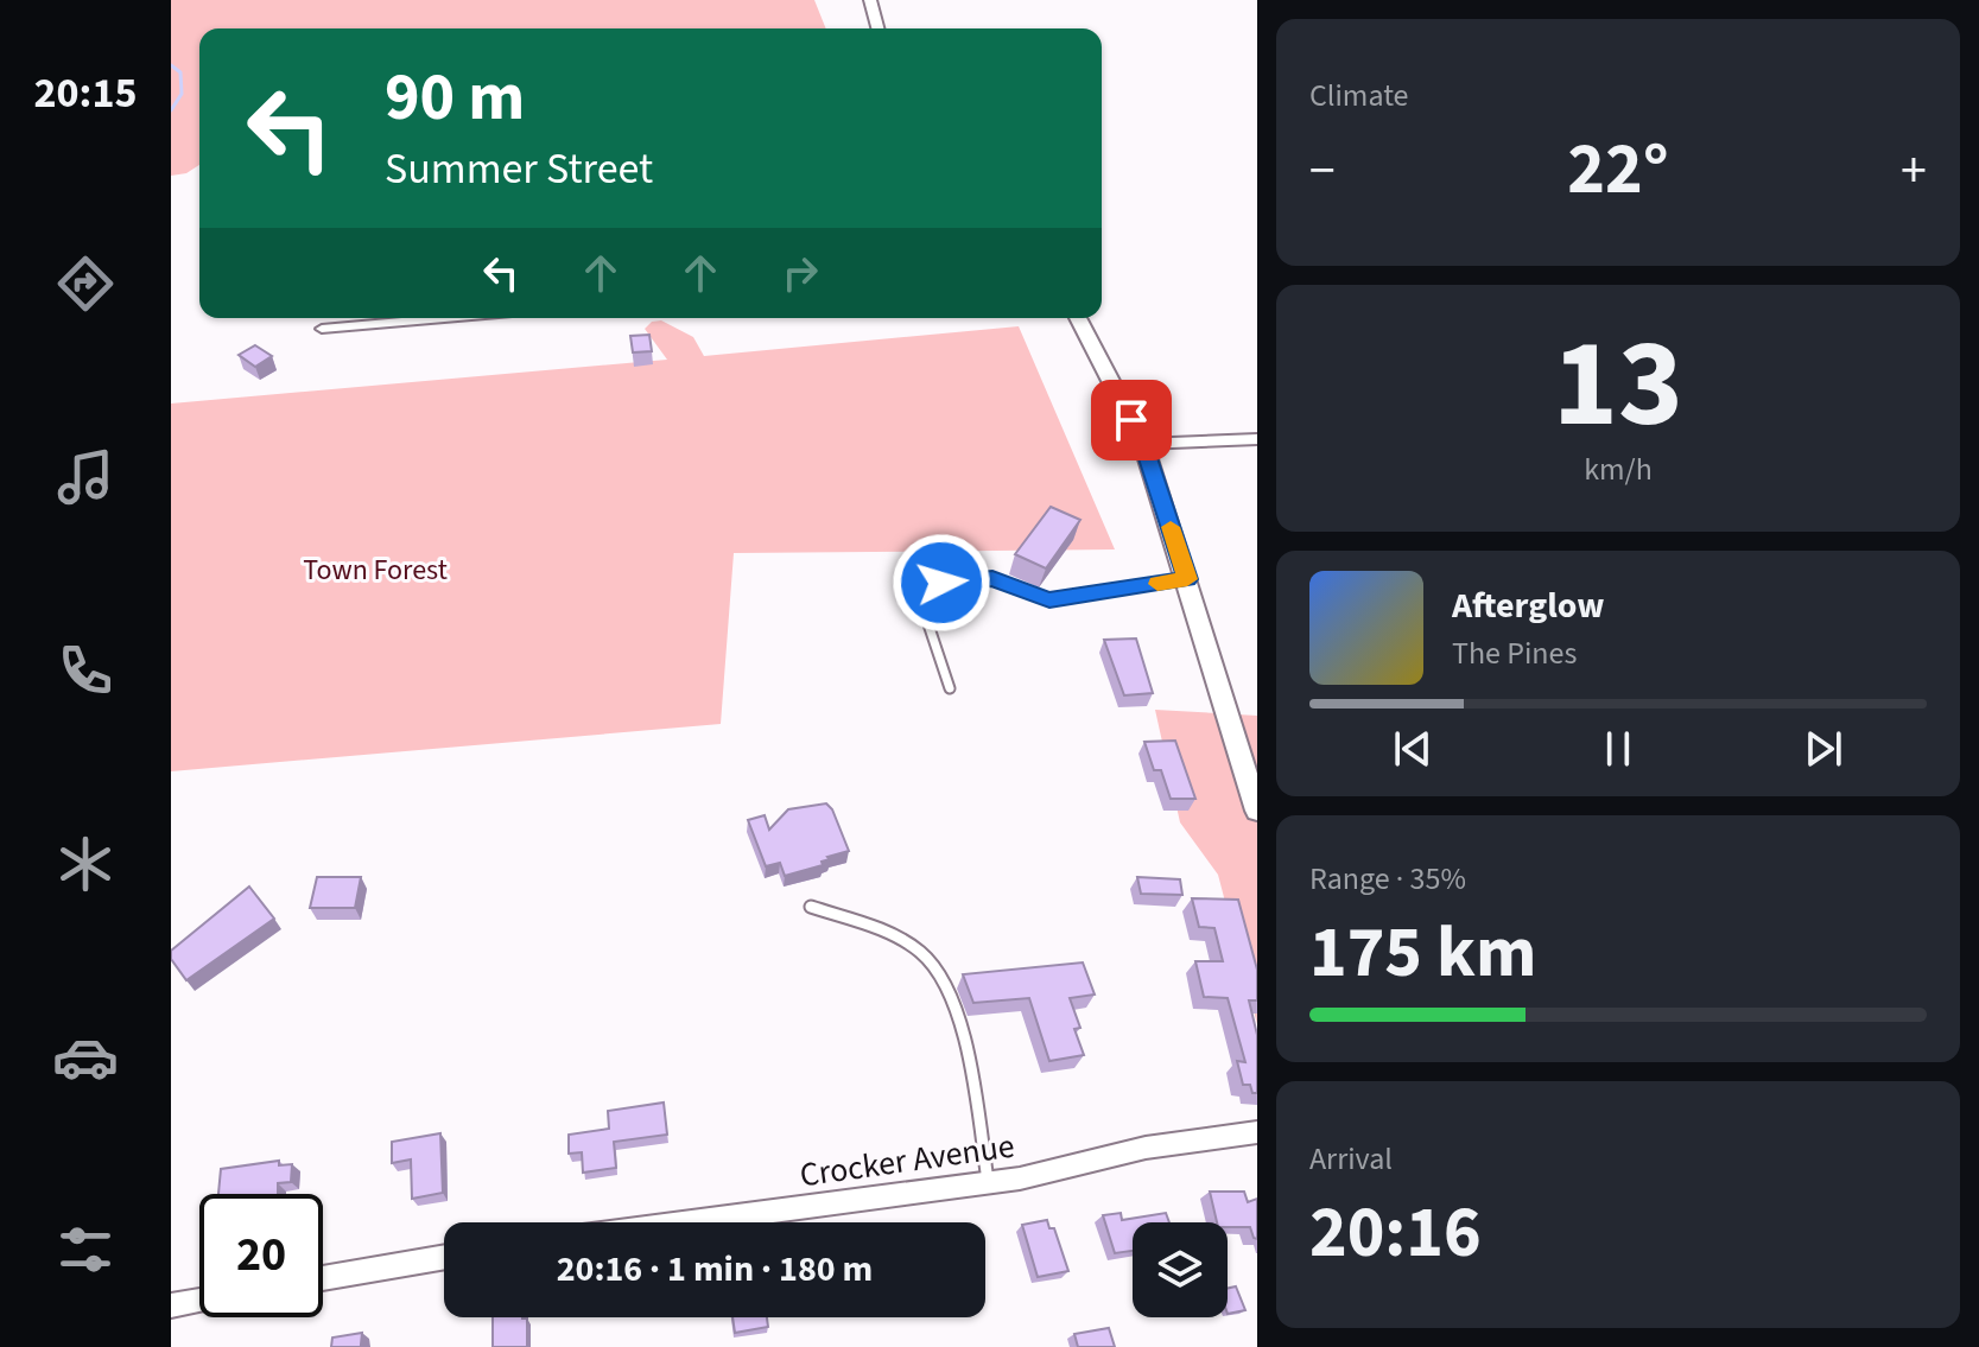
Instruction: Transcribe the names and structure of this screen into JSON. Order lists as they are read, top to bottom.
{
  "streets": {
    "street": ["Crocker Avenue"]
  },
  "parks": ["Town Forest"],
  "page": {
    "tabs": "20:15",
    "tile": [
      "Climate",
      ["13", "km/h"],
      ["Range · 35%", "175 km"],
      ["Arrival", "20:16"]
    ],
    "turn": ["90 m", "Summer Street"],
    "heat": ["−", "22°", "+"],
    "song": ["Afterglow", "The Pines"],
    "limit": "20",
    "trip": "20:16 · 1 min · 180 m"
  }
}
